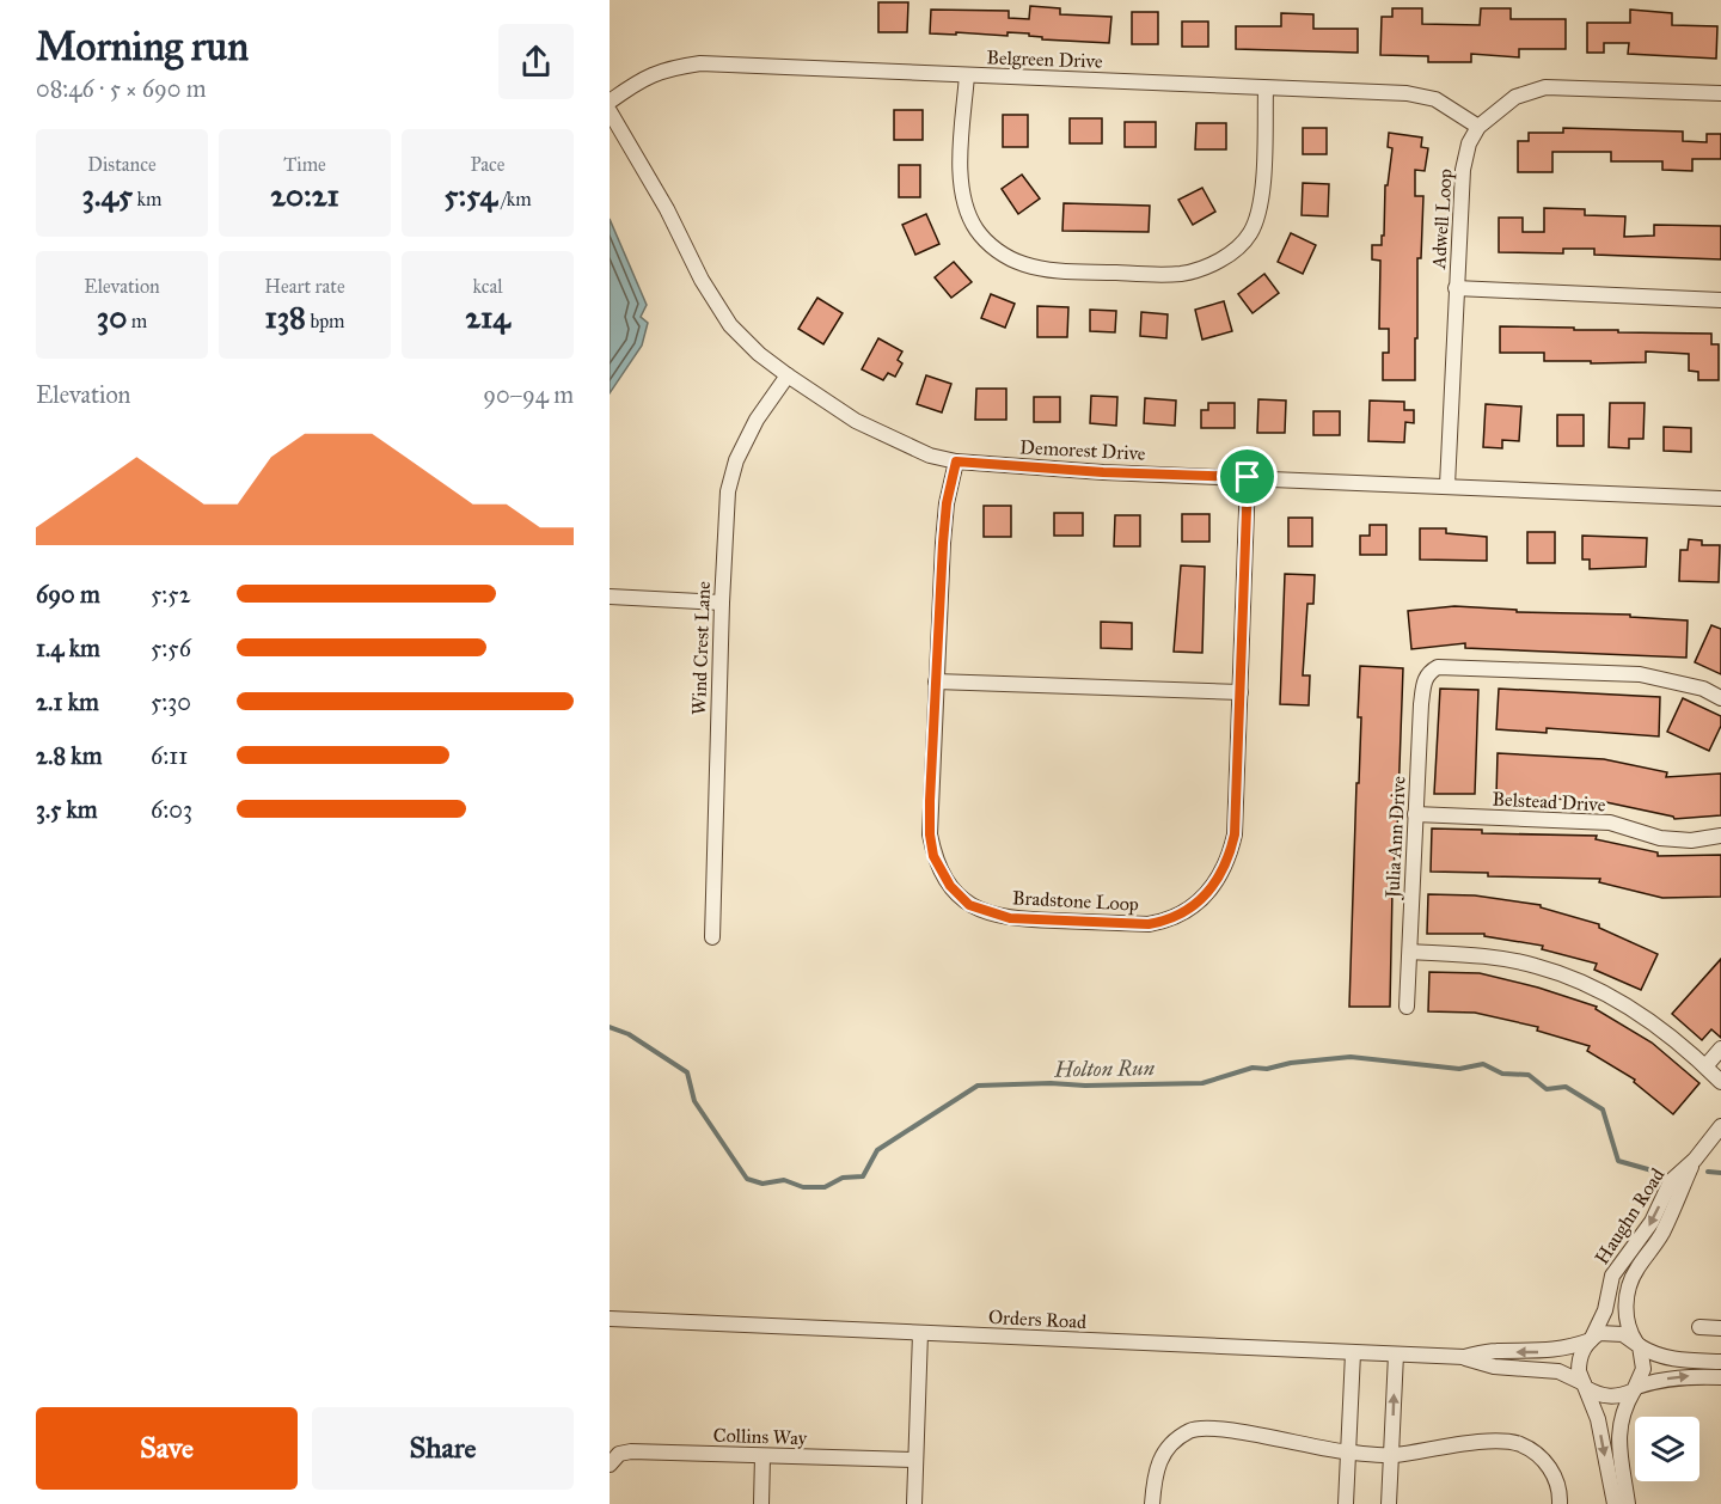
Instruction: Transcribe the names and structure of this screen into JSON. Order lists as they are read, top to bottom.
{
  "streets": {
    "street": [
      "Belgreen Drive",
      "Adwell Loop",
      "Demorest Drive",
      "Wind Crest Lane",
      "Belstead Drive",
      "Julia Ann Drive",
      "Bradstone Loop",
      "Haughn Road",
      "Orders Road",
      "Collins Way"
    ]
  },
  "crossings": [
    ["Belgreen Drive", "Adwell Loop"],
    ["Adwell Loop", "Demorest Drive"],
    ["Demorest Drive", "Wind Crest Lane"],
    ["Demorest Drive", "Bradstone Loop"],
    ["Belstead Drive", "Julia Ann Drive"],
    ["Haughn Road", "Orders Road"]
  ],
  "water": ["Holton Run"],
  "page": {
    "heading": ["Morning run", "08:46 · 5 × 690 m"],
    "stats": [
      ["Distance", "3.45 km"],
      ["Time", "20:21"],
      ["Pace", "5:54 /km"],
      ["Elevation", "30 m"],
      ["Heart rate", "138 bpm"],
      ["kcal", "214"]
    ],
    "chart": ["Elevation", "90–94 m"],
    "list": [
      {
        "name": "690 m",
        "note": "5:52"
      },
      {
        "name": "1.4 km",
        "note": "5:56"
      },
      {
        "name": "2.1 km",
        "note": "5:30"
      },
      {
        "name": "2.8 km",
        "note": "6:11"
      },
      {
        "name": "3.5 km",
        "note": "6:03"
      }
    ],
    "buttons": ["Save", "Share"]
  }
}
